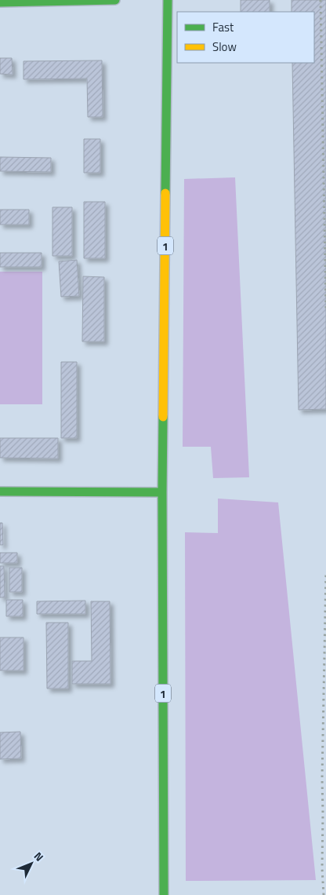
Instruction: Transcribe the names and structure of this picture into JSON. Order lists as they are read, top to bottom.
{
  "streets": {
    "main road": ["1"]
  },
  "legend": ["Fast", "Slow"],
  "north": "top right"
}
